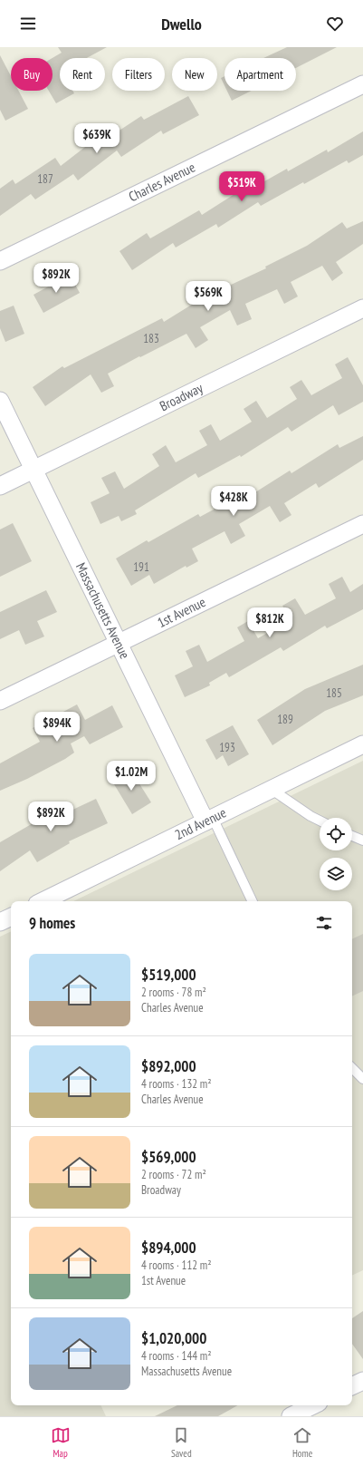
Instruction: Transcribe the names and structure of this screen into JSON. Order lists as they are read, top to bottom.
{
  "streets": {
    "street": [
      "Charles Avenue",
      "Broadway",
      "Massachusetts Avenue",
      "1st Avenue",
      "2nd Avenue"
    ]
  },
  "crossings": [
    ["Broadway", "Massachusetts Avenue"],
    ["Massachusetts Avenue", "1st Avenue"],
    ["Massachusetts Avenue", "2nd Avenue"]
  ],
  "house_numbers": [
    "187",
    "183",
    "191",
    "185",
    "189",
    "193"
  ],
  "page": {
    "header": "Dwello",
    "chip": [
      "Buy",
      "Rent",
      "Filters",
      "New",
      "Apartment"
    ],
    "price": [
      "$639K",
      "$519K",
      "$892K",
      "$569K",
      "$428K",
      "$812K",
      "$894K",
      "$1.02M",
      "$892K"
    ],
    "heading": "9 homes",
    "list": [
      {
        "name": "$519,000",
        "note": "2 rooms · 78 m² · Charles Avenue"
      },
      {
        "name": "$892,000",
        "note": "4 rooms · 132 m² · Charles Avenue"
      },
      {
        "name": "$569,000",
        "note": "2 rooms · 72 m² · Broadway"
      },
      {
        "name": "$894,000",
        "note": "4 rooms · 112 m² · 1st Avenue"
      },
      {
        "name": "$1,020,000",
        "note": "4 rooms · 144 m² · Massachusetts Avenue"
      }
    ],
    "tabs": ["Map", "Saved", "Home"]
  }
}
